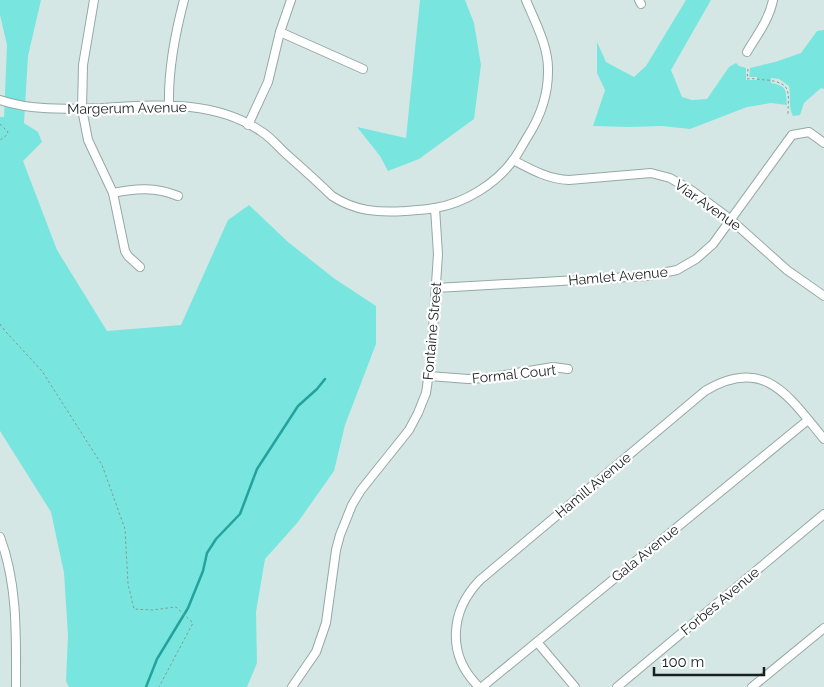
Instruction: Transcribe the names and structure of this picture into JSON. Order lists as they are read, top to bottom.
{
  "streets": {
    "street": [
      "Margerum Avenue",
      "Viar Avenue",
      "Hamlet Avenue",
      "Fontaine Street",
      "Formal Court",
      "Hamill Avenue",
      "Gala Avenue",
      "Forbes Avenue"
    ]
  },
  "crossings": [
    ["Margerum Avenue", "Viar Avenue"],
    ["Margerum Avenue", "Fontaine Street"],
    ["Viar Avenue", "Hamlet Avenue"],
    ["Hamlet Avenue", "Fontaine Street"],
    ["Fontaine Street", "Formal Court"],
    ["Hamill Avenue", "Gala Avenue"]
  ],
  "scale_bar": "100 m"
}
